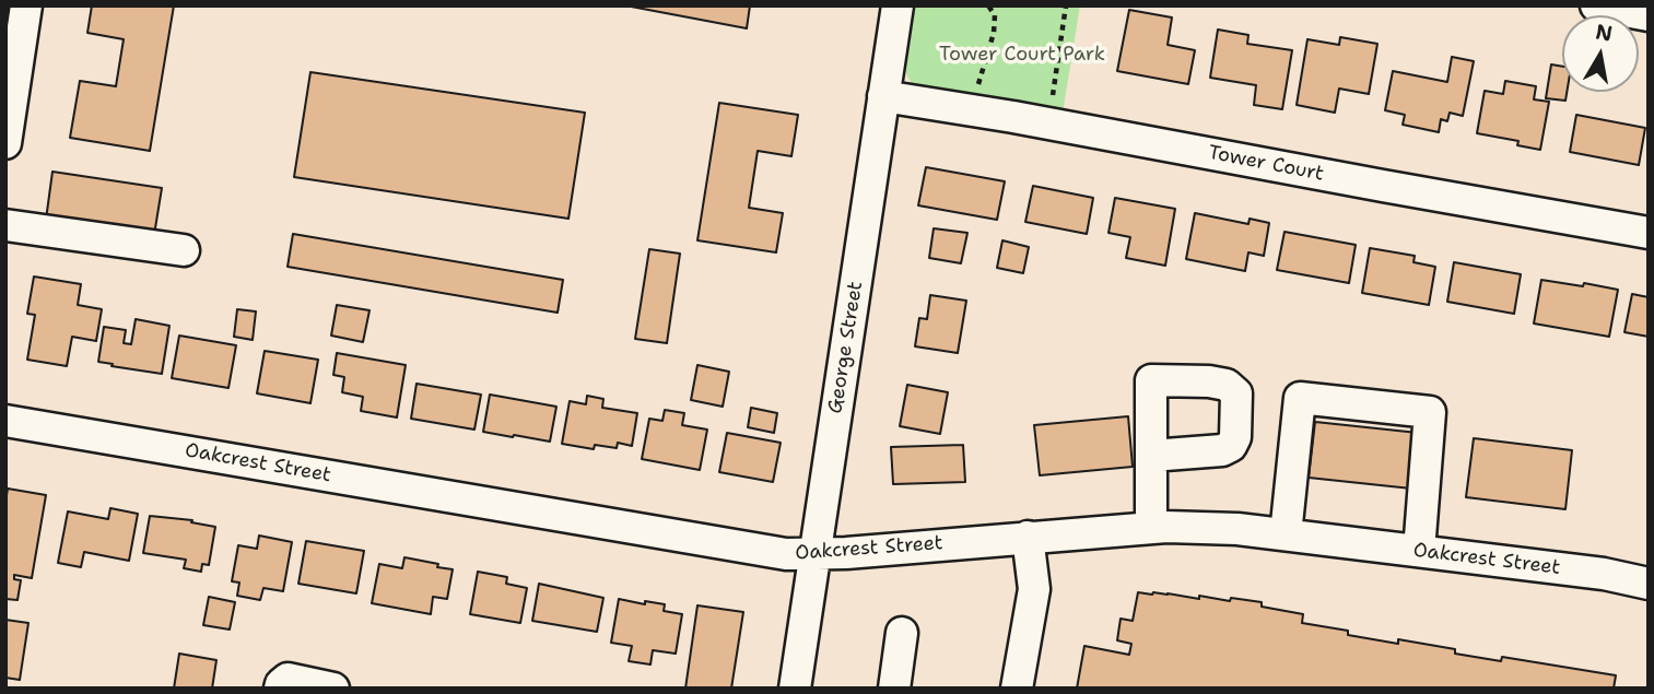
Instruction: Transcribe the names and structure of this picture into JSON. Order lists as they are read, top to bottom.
{
  "streets": {
    "street": ["Tower Court", "George Street", "Oakcrest Street"]
  },
  "crossings": [
    ["Tower Court", "George Street"],
    ["George Street", "Oakcrest Street"]
  ],
  "parks": ["Tower Court Park"],
  "north": "top"
}
